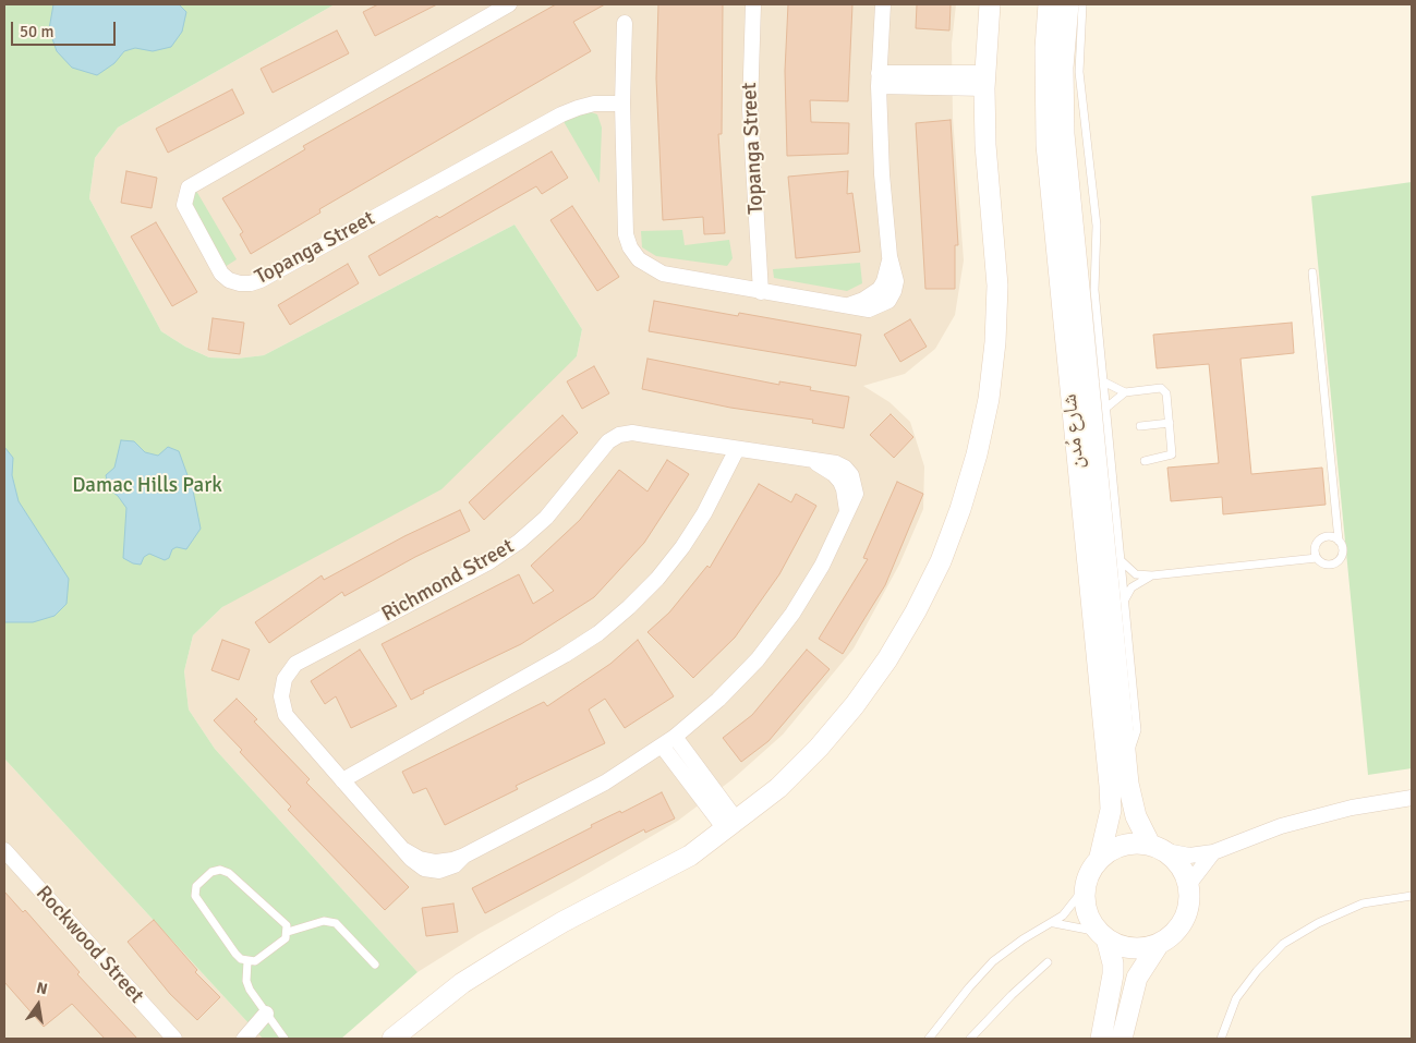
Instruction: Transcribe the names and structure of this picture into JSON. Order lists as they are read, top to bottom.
{
  "streets": {
    "street": [
      "Topanga Street",
      "شارع مُدن",
      "Richmond Street",
      "Rockwood Street"
    ]
  },
  "parks": ["Damac Hills Park"],
  "scale_bar": "50 m",
  "north": "top"
}
